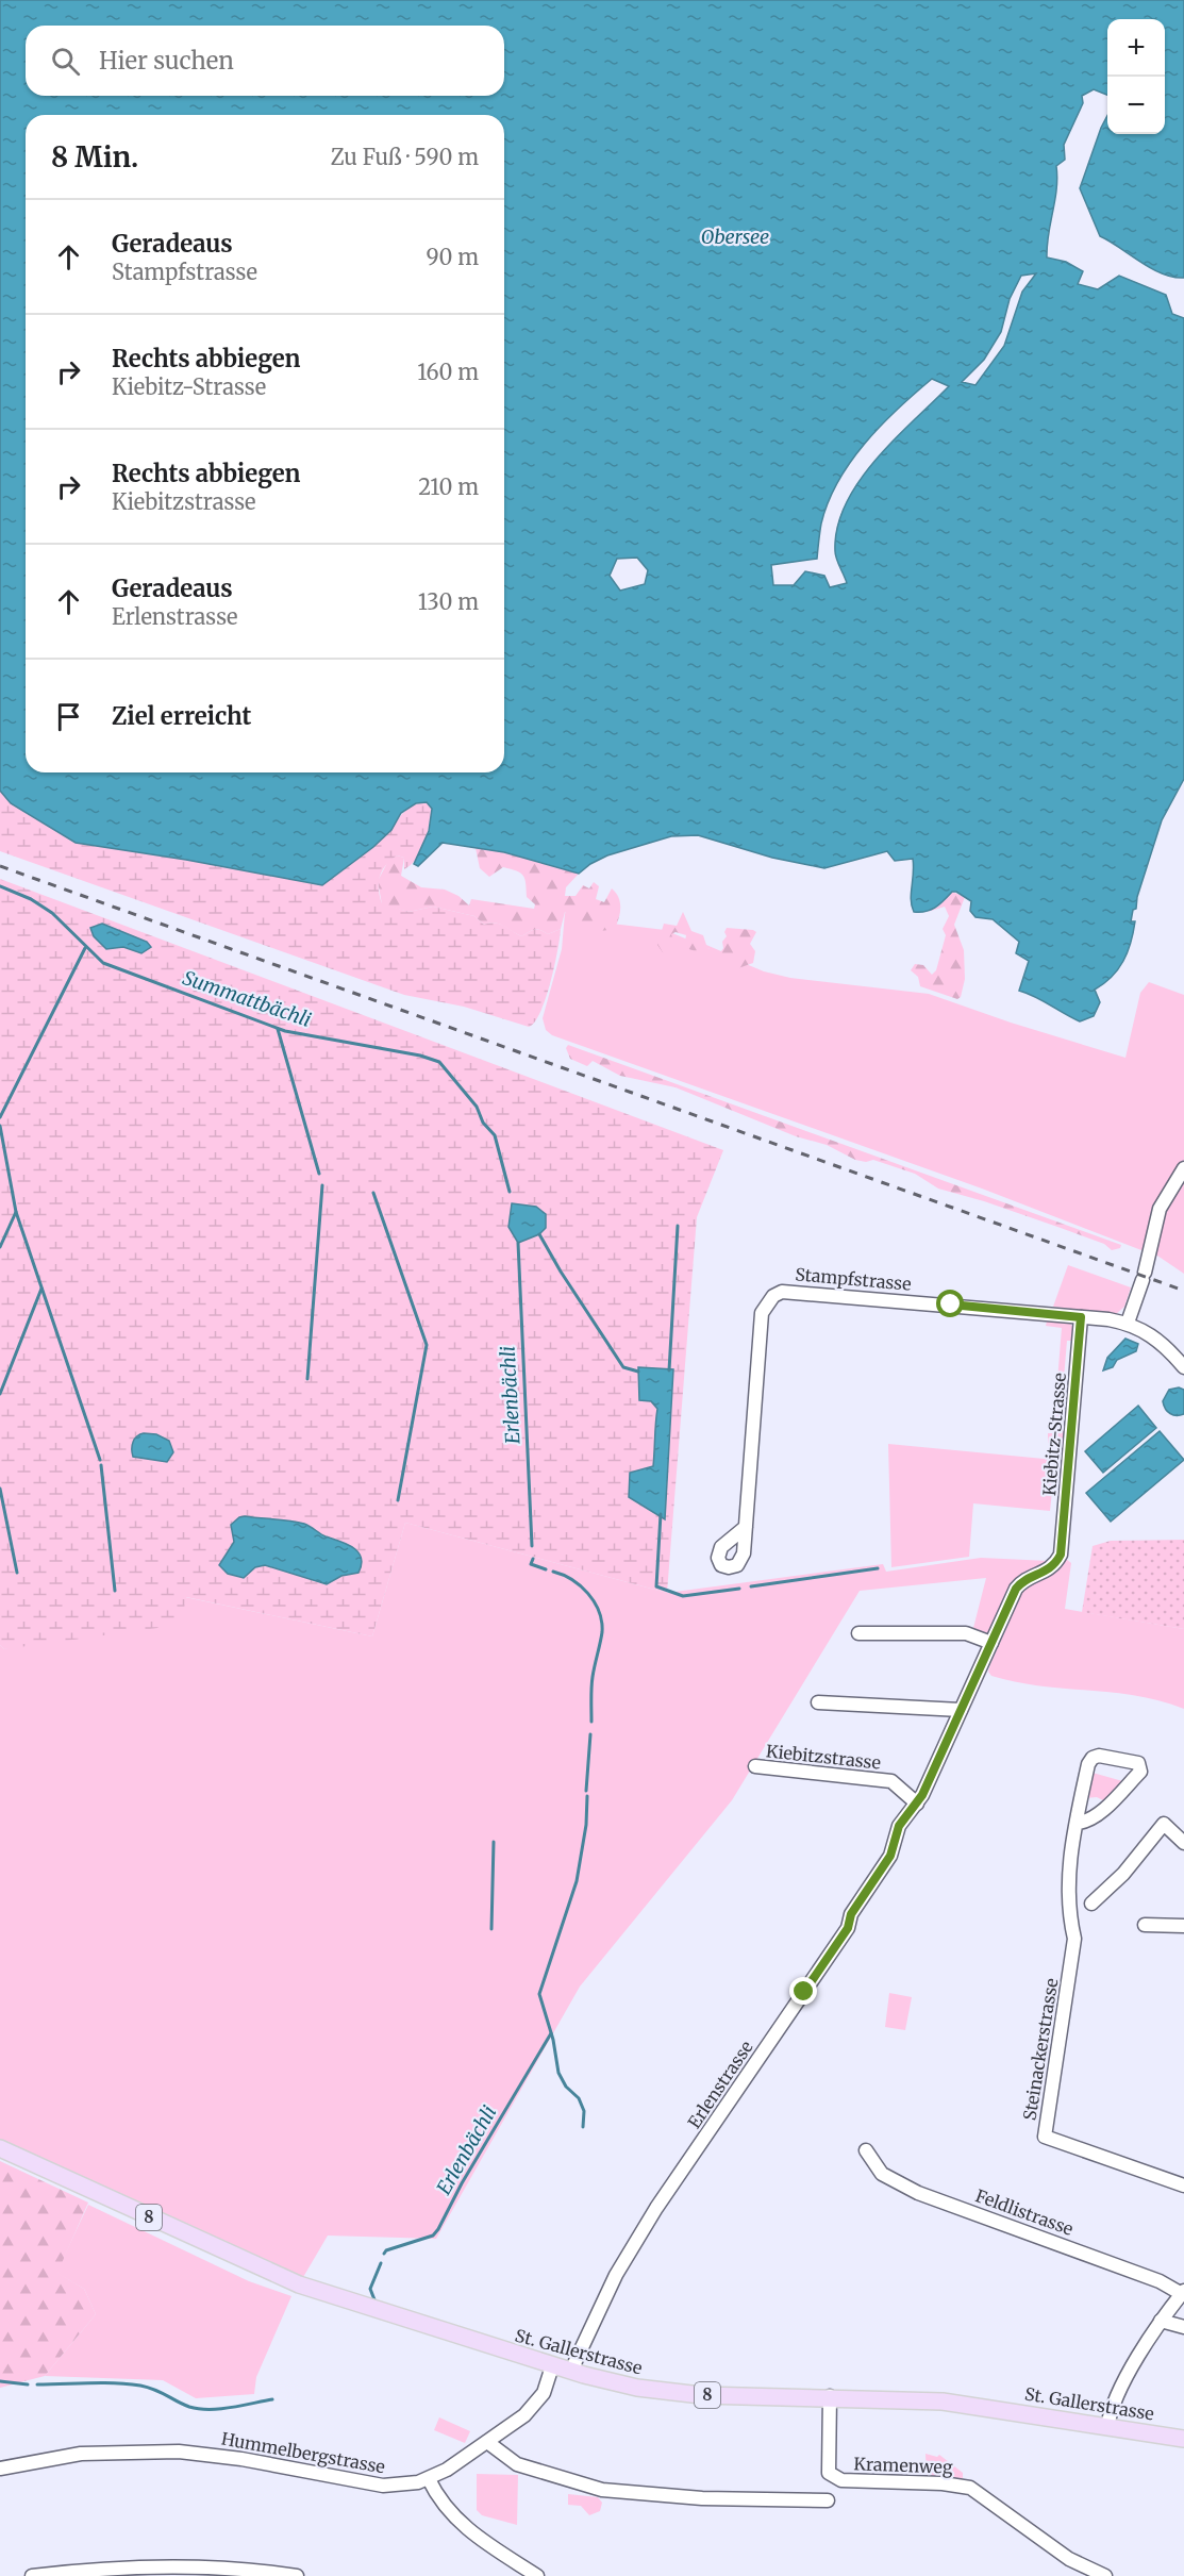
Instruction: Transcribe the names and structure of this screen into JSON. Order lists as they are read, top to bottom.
{
  "streets": {
    "main road": ["8", "St. Gallerstrasse"],
    "street": [
      "Stampfstrasse",
      "Kiebitz-Strasse",
      "Kiebitzstrasse",
      "Steinackerstrasse",
      "Erlenstrasse",
      "Feldlistrasse",
      "Hummelbergstrasse",
      "Kramenweg"
    ]
  },
  "crossings": [
    ["Stampfstrasse", "Kiebitz-Strasse"],
    ["Kiebitzstrasse", "Erlenstrasse"],
    ["Erlenstrasse", "St. Gallerstrasse"],
    ["Feldlistrasse", "St. Gallerstrasse"],
    ["St. Gallerstrasse", "Hummelbergstrasse"],
    ["St. Gallerstrasse", "Kramenweg"]
  ],
  "water": ["Obersee", "Summattbächli", "Erlenbächli"],
  "page": {
    "map_buttons": ["+", "−"],
    "search": "Hier suchen",
    "heading": ["8 Min.", "Zu Fuß · 590 m"],
    "list": [
      ["Geradeaus", "Stampfstrasse", "90 m"],
      ["Rechts abbiegen", "Kiebitz-Strasse", "160 m"],
      ["Rechts abbiegen", "Kiebitzstrasse", "210 m"],
      ["Geradeaus", "Erlenstrasse", "130 m"],
      "Ziel erreicht"
    ]
  }
}
